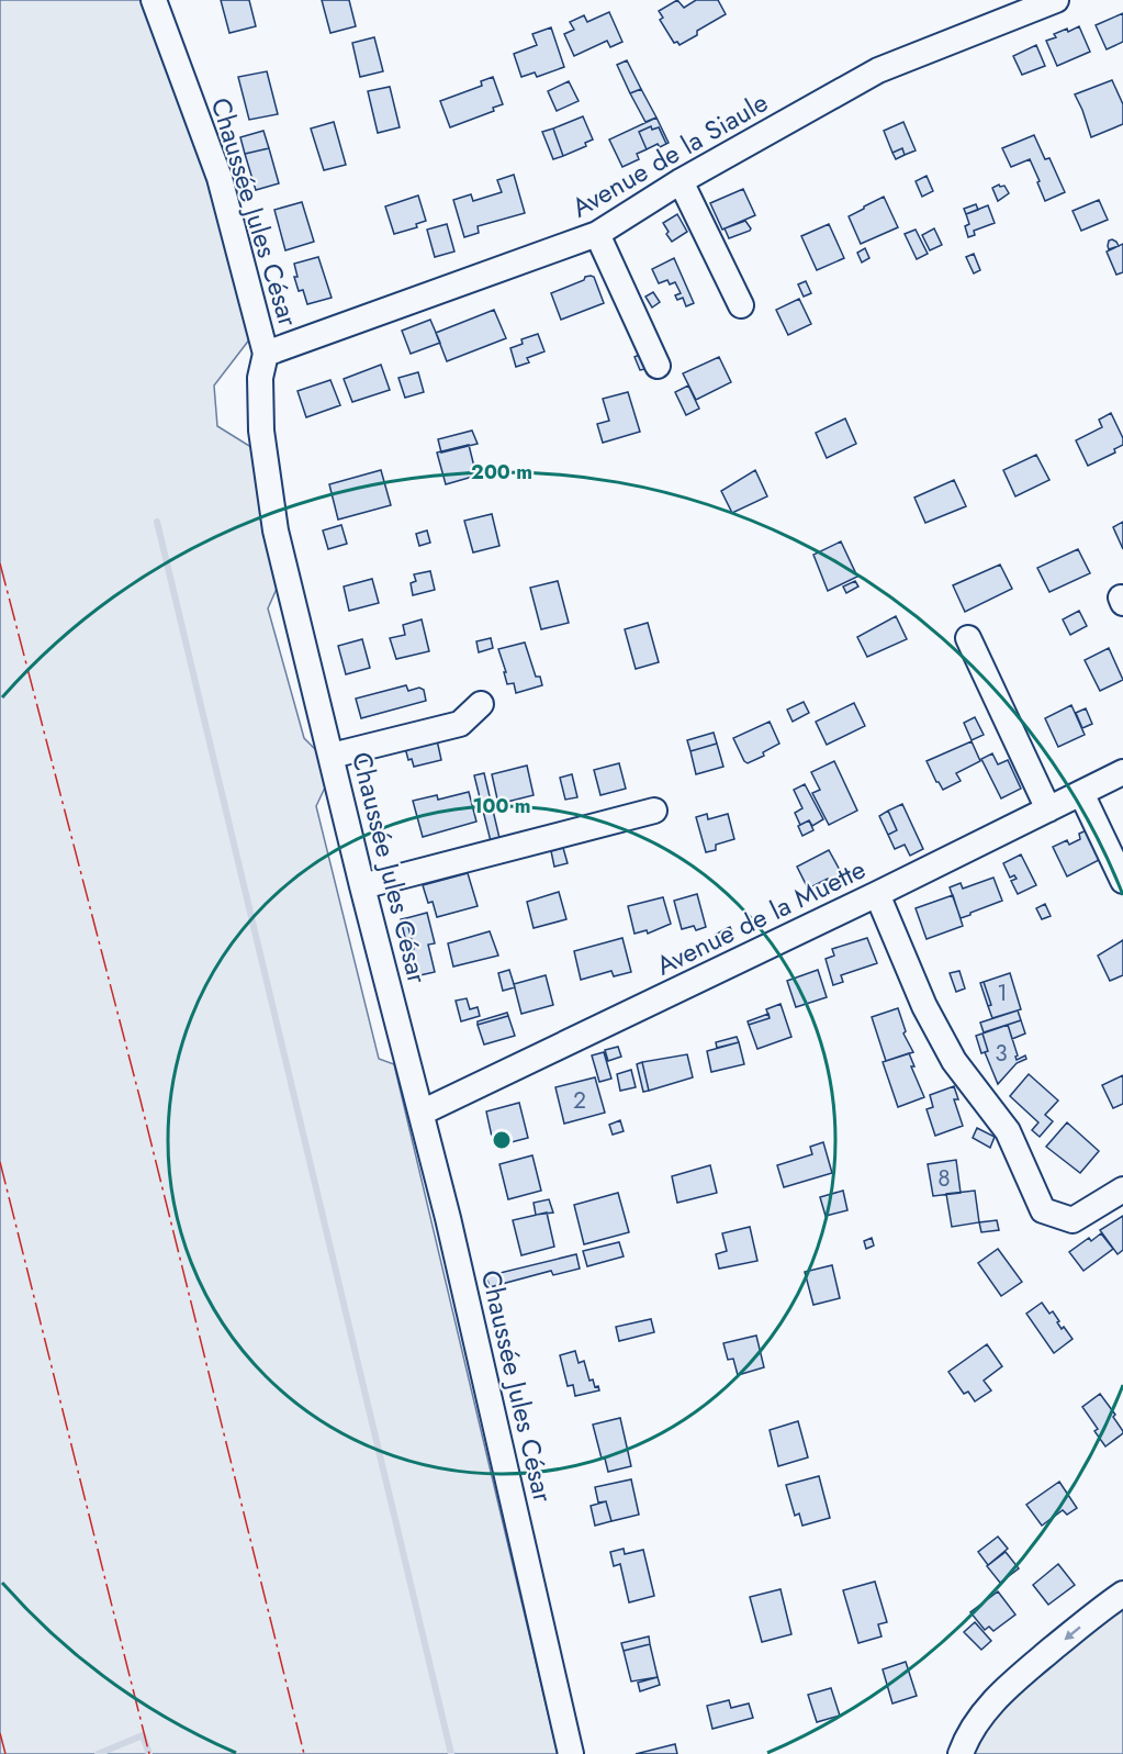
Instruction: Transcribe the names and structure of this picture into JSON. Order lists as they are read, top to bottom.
{
  "streets": {
    "street": ["Avenue de la Siaule", "Chaussée Jules César", "Avenue de la Muette"]
  },
  "crossings": [
    ["Avenue de la Siaule", "Chaussée Jules César"],
    ["Chaussée Jules César", "Avenue de la Muette"]
  ],
  "house_numbers": [
    "1",
    "3",
    "2",
    "8"
  ],
  "rings": ["200 m", "100 m"]
}
